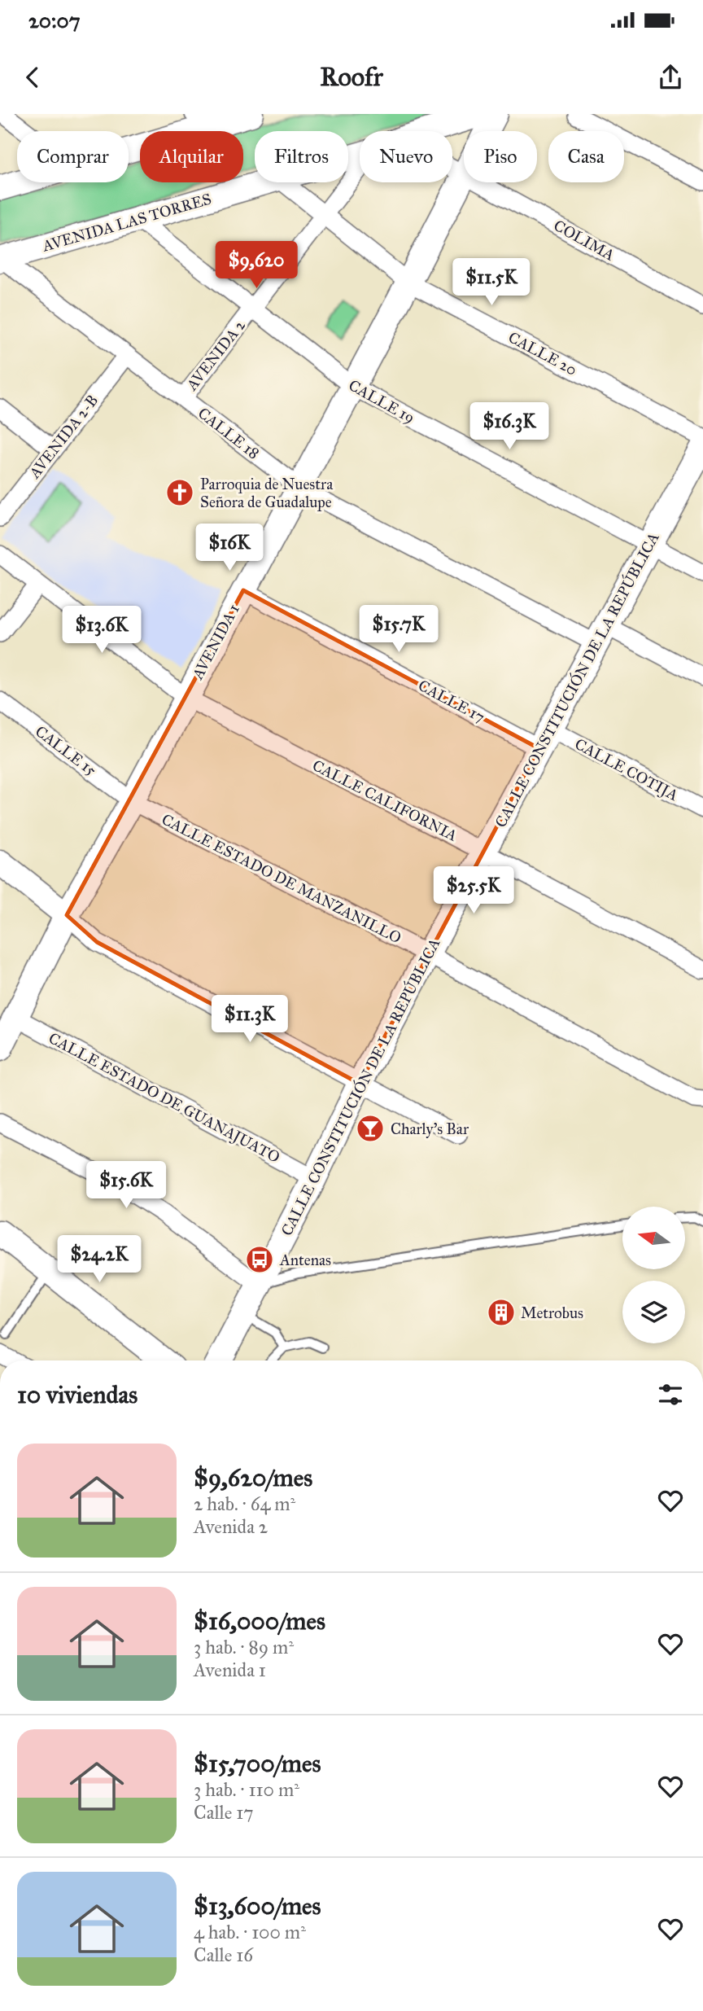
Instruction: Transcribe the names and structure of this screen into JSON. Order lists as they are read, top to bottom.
{
  "streets": {
    "street": [
      "AVENIDA LAS TORRES",
      "COLIMA",
      "CALLE 20",
      "AVENIDA 2",
      "CALLE 19",
      "CALLE 18",
      "AVENIDA 2-B",
      "AVENIDA 1",
      "CALLE CONSTITUCIÓN DE LA REPÚBLICA",
      "CALLE 17",
      "CALLE 15",
      "CALLE COTIJA",
      "CALLE CALIFORNIA",
      "CALLE ESTADO DE MANZANILLO",
      "CALLE ESTADO DE GUANAJUATO"
    ]
  },
  "crossings": [
    ["AVENIDA LAS TORRES", "CALLE 19"],
    ["AVENIDA LAS TORRES", "CALLE 18"],
    ["CALLE 20", "AVENIDA 2"],
    ["CALLE 20", "AVENIDA 1"],
    ["AVENIDA 2", "CALLE 19"],
    ["AVENIDA 2", "CALLE 18"],
    ["CALLE 19", "AVENIDA 1"],
    ["CALLE 19", "CALLE CONSTITUCIÓN DE LA REPÚBLICA"],
    ["CALLE 18", "AVENIDA 2-B"],
    ["CALLE 18", "AVENIDA 1"],
    ["CALLE 18", "CALLE CONSTITUCIÓN DE LA REPÚBLICA"],
    ["AVENIDA 1", "CALLE 17"],
    ["AVENIDA 1", "CALLE 15"],
    ["AVENIDA 1", "CALLE CALIFORNIA"],
    ["AVENIDA 1", "CALLE ESTADO DE MANZANILLO"],
    ["AVENIDA 1", "CALLE ESTADO DE GUANAJUATO"],
    ["CALLE CONSTITUCIÓN DE LA REPÚBLICA", "CALLE 17"],
    ["CALLE CONSTITUCIÓN DE LA REPÚBLICA", "CALLE COTIJA"],
    ["CALLE CONSTITUCIÓN DE LA REPÚBLICA", "CALLE CALIFORNIA"],
    ["CALLE CONSTITUCIÓN DE LA REPÚBLICA", "CALLE ESTADO DE MANZANILLO"],
    ["CALLE CONSTITUCIÓN DE LA REPÚBLICA", "CALLE ESTADO DE GUANAJUATO"],
    ["CALLE 17", "CALLE COTIJA"],
    ["CALLE 15", "CALLE ESTADO DE MANZANILLO"]
  ],
  "places": {
    "church": ["Parroquia de Nuestra Señora de Guadalupe"],
    "bar": ["Charly's Bar"],
    "bus stop": ["Antenas"],
    "building": ["Metrobus"]
  },
  "north": "left",
  "page": {
    "status": "20:07",
    "header": "Roofr",
    "chip": [
      "Comprar",
      "Alquilar",
      "Filtros",
      "Nuevo",
      "Piso",
      "Casa"
    ],
    "price": [
      "$9,620",
      "$11.5K",
      "$16.3K",
      "$16K",
      "$15.7K",
      "$13.6K",
      "$25.5K",
      "$11.3K",
      "$15.6K",
      "$24.2K"
    ],
    "heading": "10 viviendas",
    "list": [
      {
        "name": "$9,620/mes",
        "note": "2 hab. · 64 m² · Avenida 2"
      },
      {
        "name": "$16,000/mes",
        "note": "3 hab. · 89 m² · Avenida 1"
      },
      {
        "name": "$15,700/mes",
        "note": "3 hab. · 110 m² · Calle 17"
      },
      {
        "name": "$13,600/mes",
        "note": "4 hab. · 100 m² · Calle 16"
      }
    ]
  }
}
